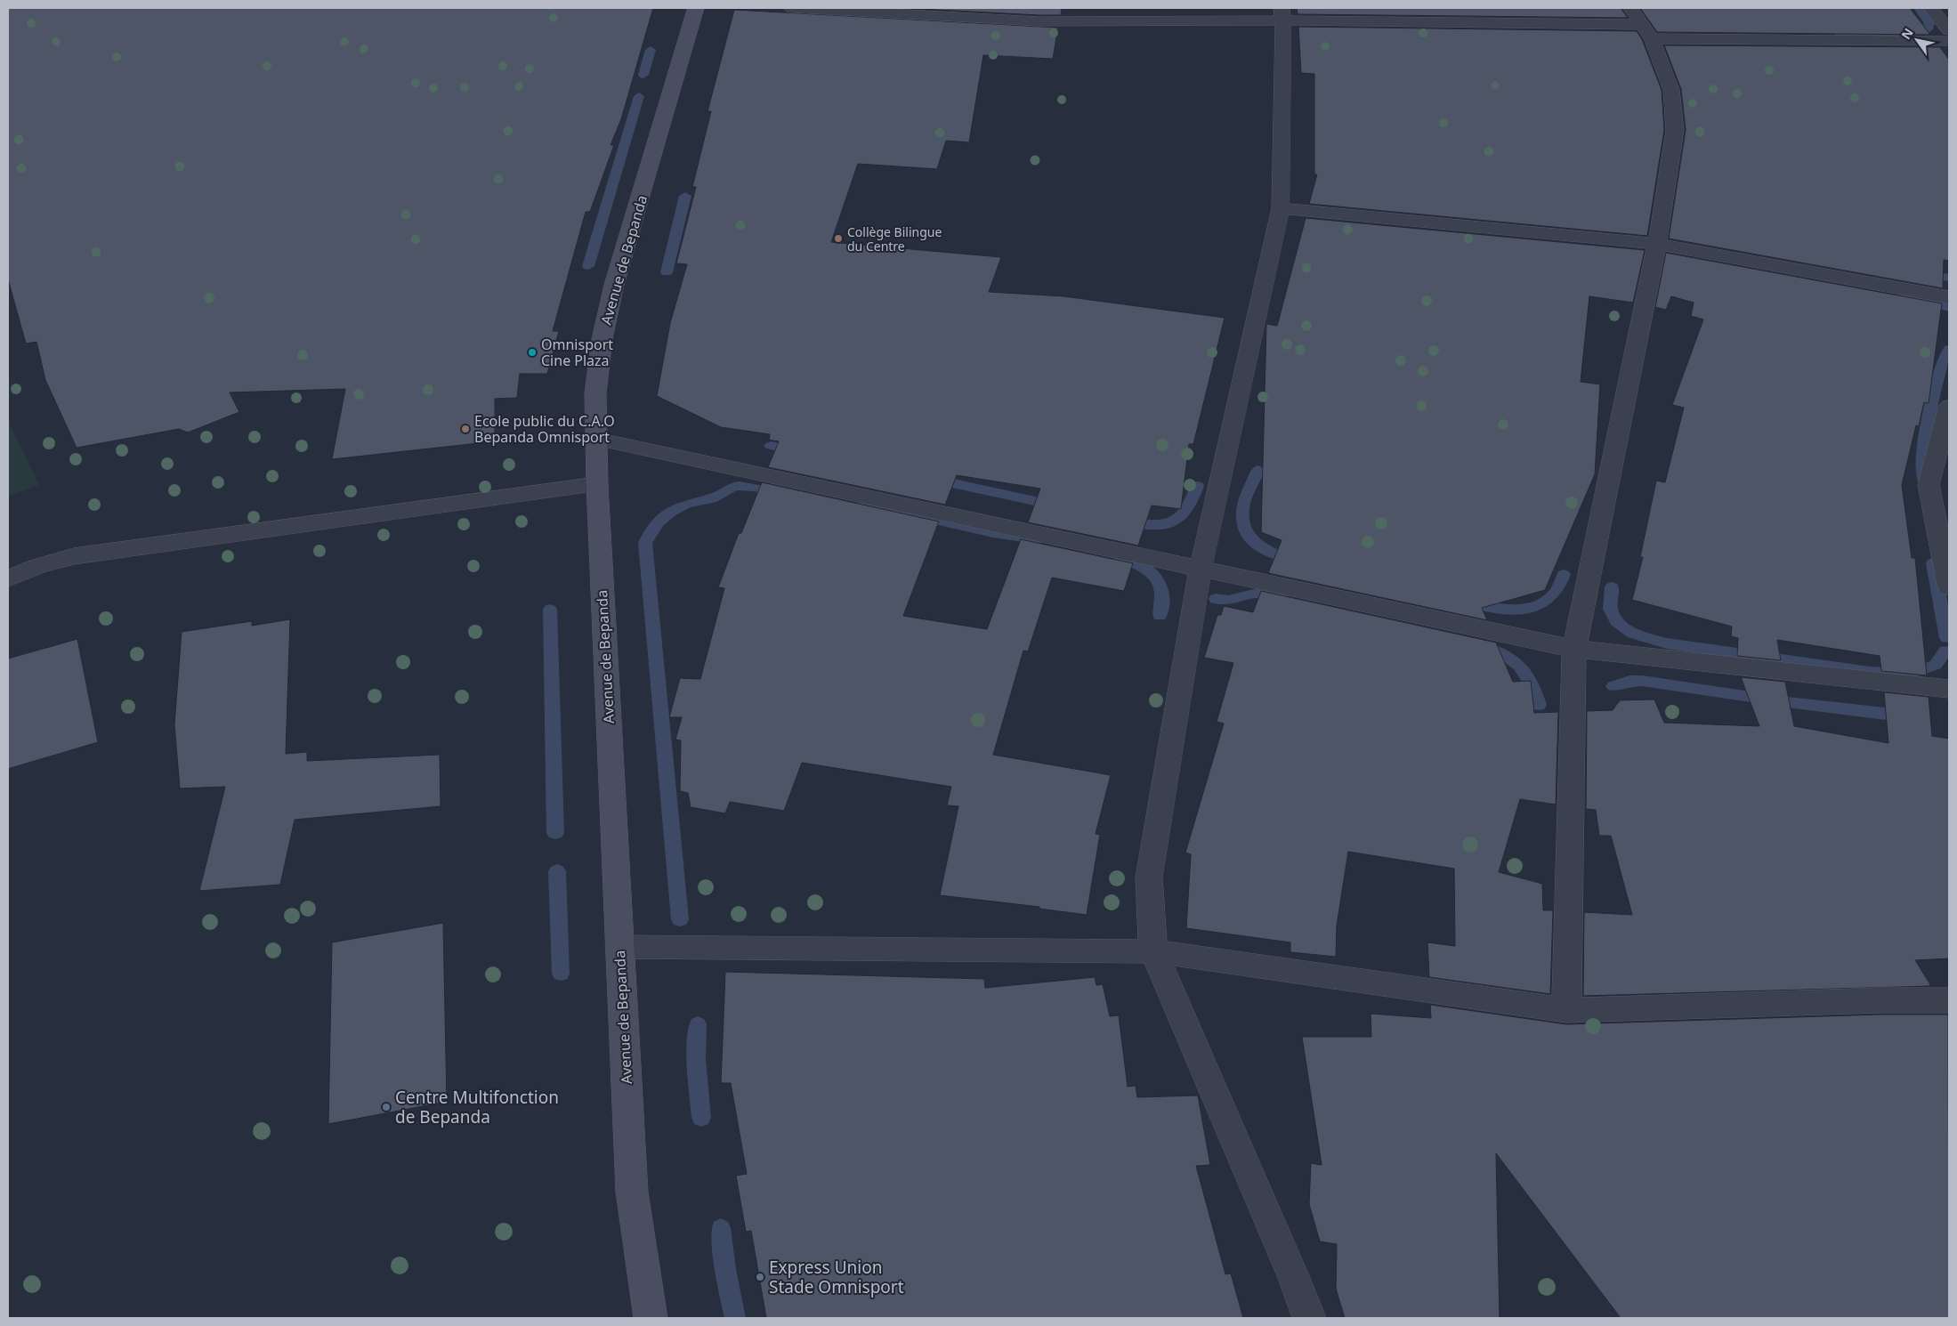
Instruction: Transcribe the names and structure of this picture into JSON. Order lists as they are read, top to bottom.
{
  "streets": {
    "main road": ["Avenue de Bepanda"]
  },
  "places": [
    "Collège Bilingue du Centre",
    "Omnisport Cine Plaza",
    "Ecole public du C.A.O Bepanda Omnisport",
    "Centre Multifonction de Bepanda",
    "Express Union Stade Omnisport"
  ],
  "north": "top left"
}
